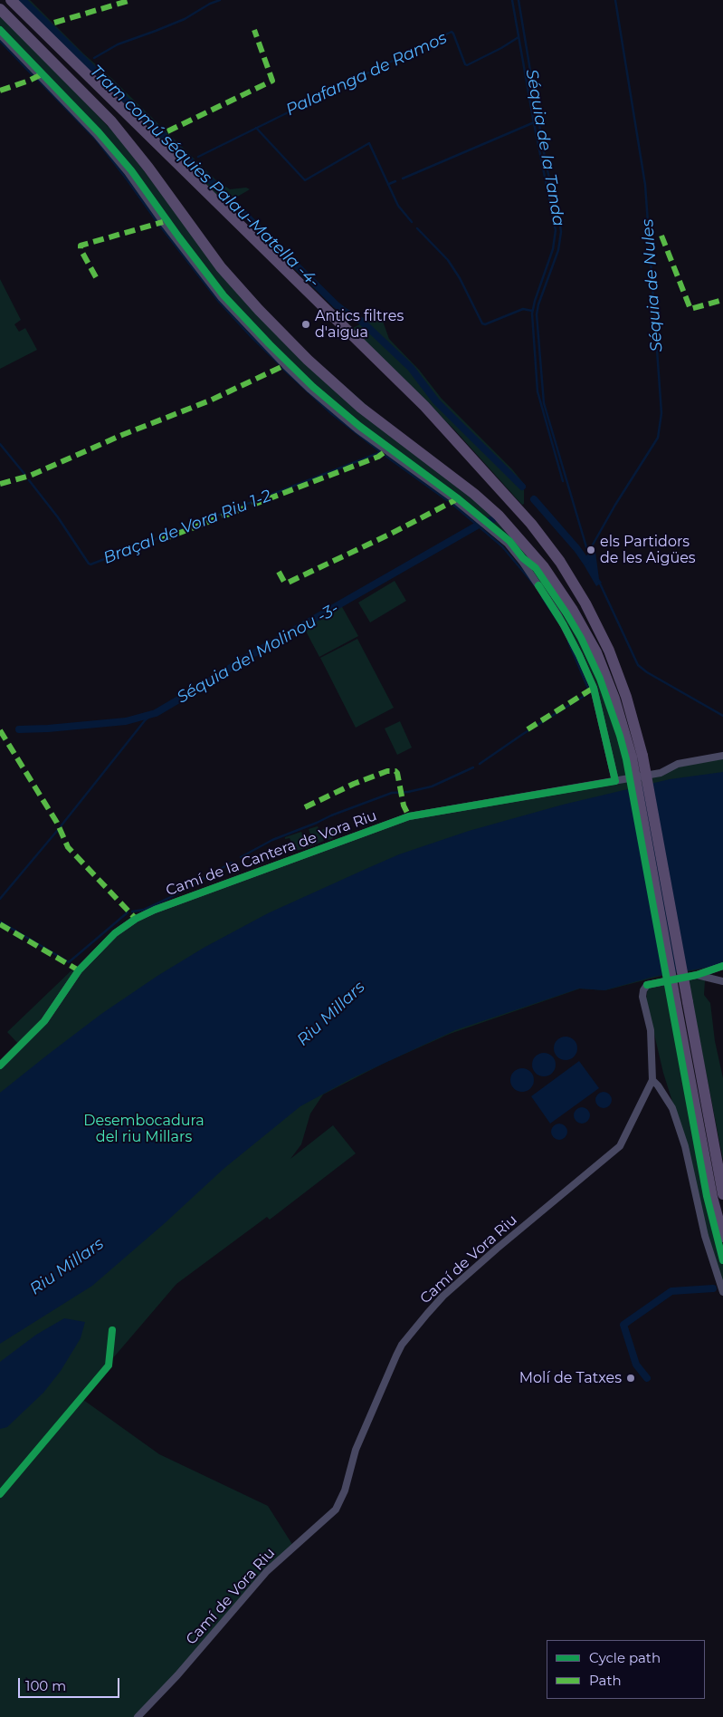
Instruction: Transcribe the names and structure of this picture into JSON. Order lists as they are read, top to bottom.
{
  "streets": {
    "street": ["Camí de la Cantera de Vora Riu", "Camí de Vora Riu"]
  },
  "water": [
    "Palafanga de Ramos",
    "Séquia de la Tanda",
    "Tram comú séquies Palau-Matella -4-",
    "Séquia de Nules",
    "Braçal de Vora Riu 1-2",
    "Séquia del Molinou -3-",
    "Riu Millars"
  ],
  "parks": ["Desembocadura del riu Millars"],
  "places": ["Antics filtres d'aigua", "els Partidors de les Aigües", "Molí de Tatxes"],
  "legend": ["Cycle path", "Path"],
  "scale_bar": "100 m"
}
